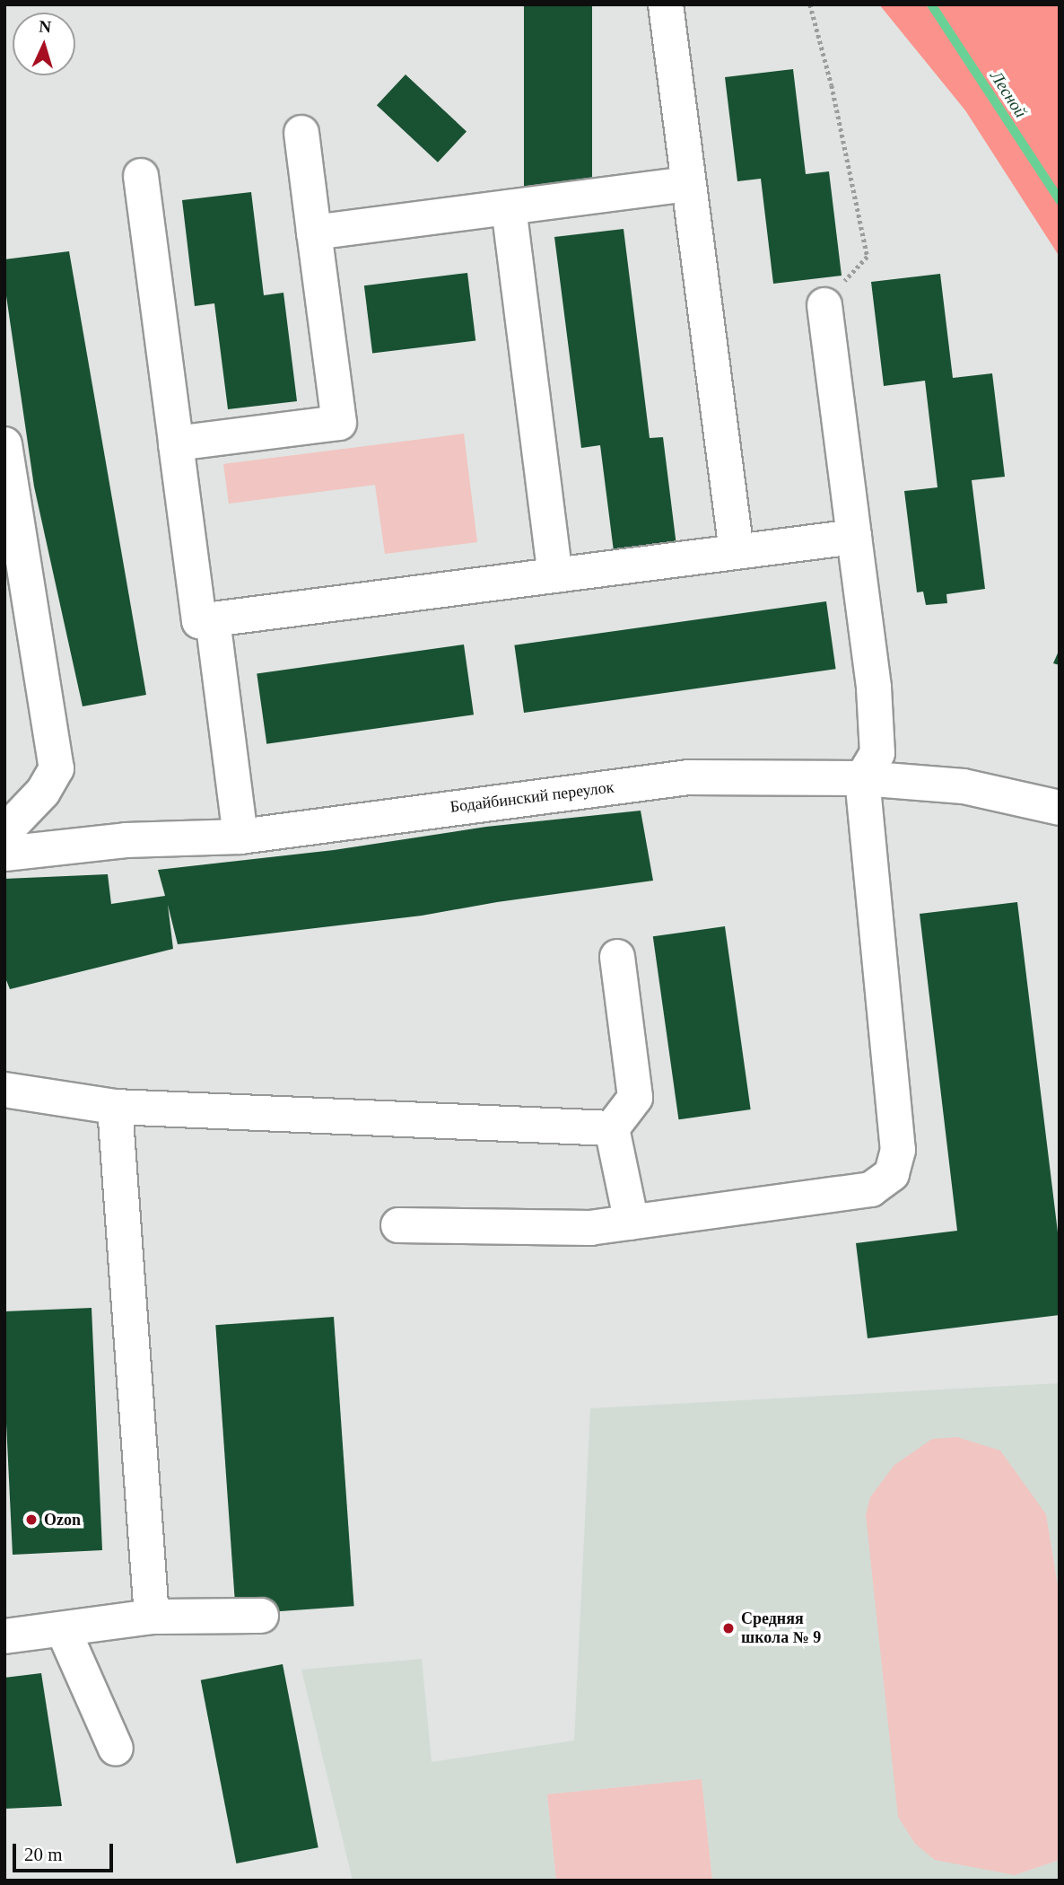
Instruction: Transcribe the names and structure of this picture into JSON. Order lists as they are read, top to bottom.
{
  "streets": {
    "street": ["Бодайбинский переулок"]
  },
  "water": ["Лесной"],
  "places": ["Ozon", "Средняя школа № 9"],
  "scale_bar": "20 m",
  "north": "top"
}
